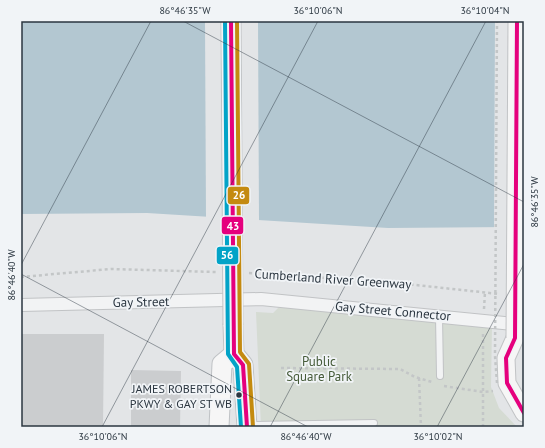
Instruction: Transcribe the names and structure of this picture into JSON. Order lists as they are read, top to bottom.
{
  "streets": {
    "street": ["Gay Street", "Gay Street Connector"],
    "path": ["Cumberland River Greenway"]
  },
  "crossings": [
    ["Gay Street", "Gay Street Connector"]
  ],
  "parks": ["Public Square Park"],
  "places": ["JAMES ROBERTSON PKWY & GAY ST WB"],
  "lines": ["transit line 43", "transit line 56", "transit line 26"],
  "coordinates": [
    "86°46'35\"W",
    "36°10'06\"N",
    "36°10'04\"N",
    "86°46'40\"W",
    "36°10'02\"N"
  ]
}
